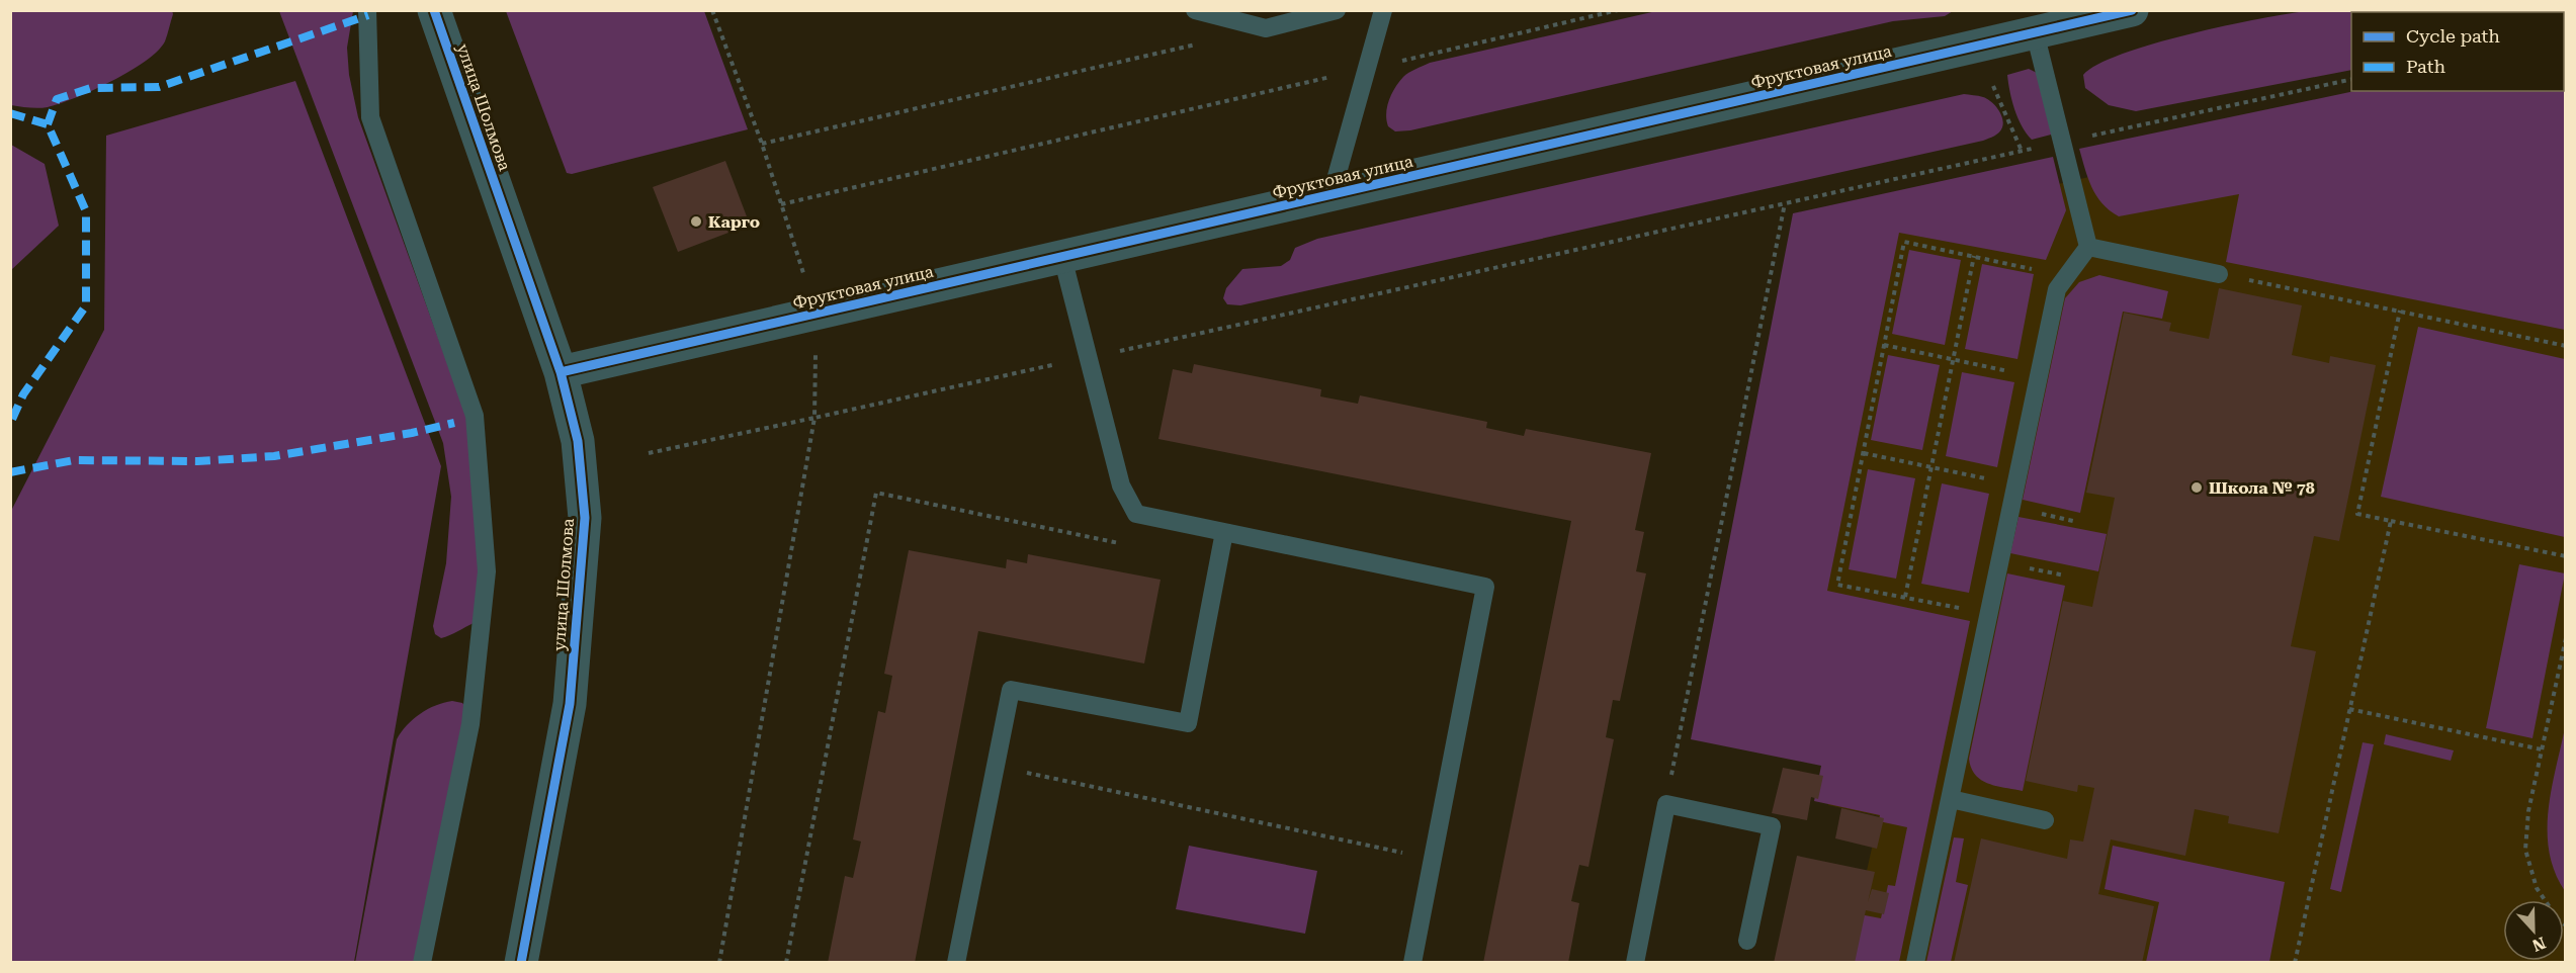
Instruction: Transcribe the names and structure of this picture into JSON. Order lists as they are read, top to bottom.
{
  "streets": {
    "street": ["Фруктовая улица", "улица Шолмова"]
  },
  "crossings": [
    ["Фруктовая улица", "улица Шолмова"]
  ],
  "places": ["Карго", "Школа № 78"],
  "legend": ["Cycle path", "Path"],
  "north": "bottom"
}
